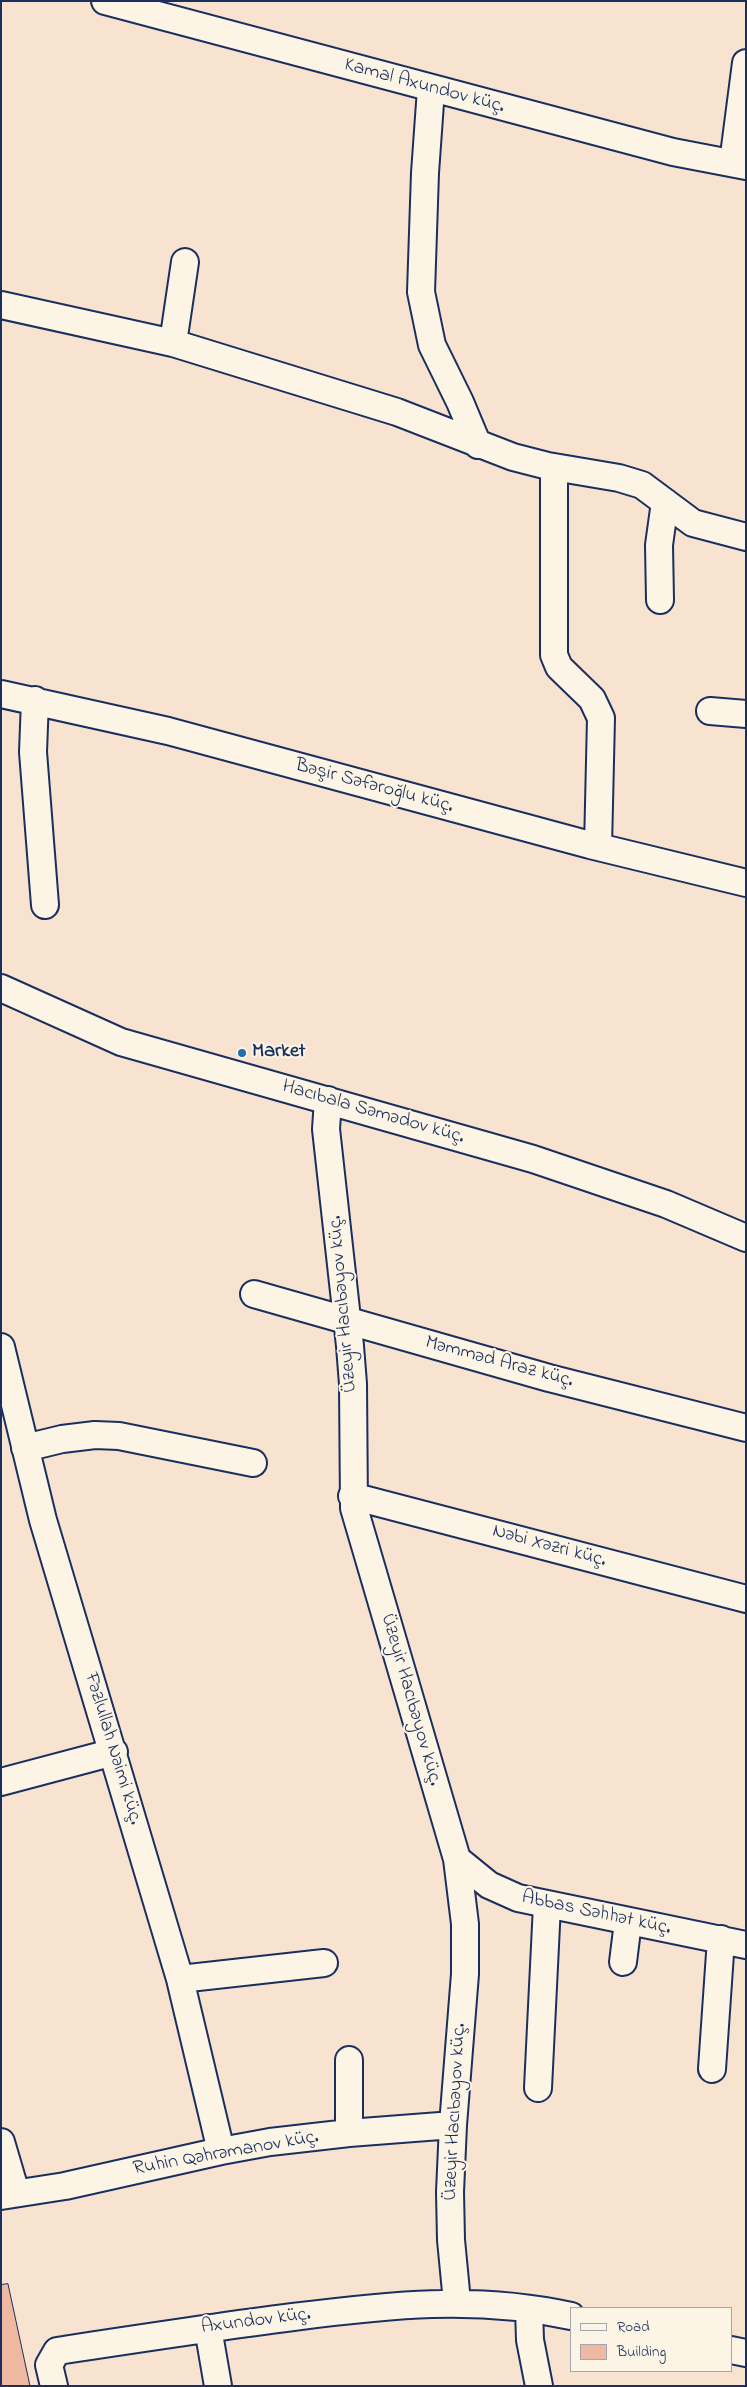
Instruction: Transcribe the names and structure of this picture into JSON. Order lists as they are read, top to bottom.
{
  "streets": {
    "street": [
      "Kamal Axundov küç.",
      "Bəşir Səfəroğlu küç.",
      "Hacıbala Səmədov küç.",
      "Üzeyir Hacıbəyov küç.",
      "Məmməd Araz küç.",
      "Nəbi Xəzri küç.",
      "Fəzlullah Nəimi küç.",
      "Abbas Səhhət küç.",
      "Ruhin Qəhrəmanov küç.",
      "Axundov küç."
    ]
  },
  "crossings": [
    ["Hacıbala Səmədov küç.", "Üzeyir Hacıbəyov küç."],
    ["Üzeyir Hacıbəyov küç.", "Məmməd Araz küç."],
    ["Üzeyir Hacıbəyov küç.", "Nəbi Xəzri küç."],
    ["Üzeyir Hacıbəyov küç.", "Abbas Səhhət küç."],
    ["Üzeyir Hacıbəyov küç.", "Ruhin Qəhrəmanov küç."],
    ["Üzeyir Hacıbəyov küç.", "Axundov küç."],
    ["Fəzlullah Nəimi küç.", "Ruhin Qəhrəmanov küç."]
  ],
  "places": ["Market"],
  "legend": ["Road", "Building"]
}
